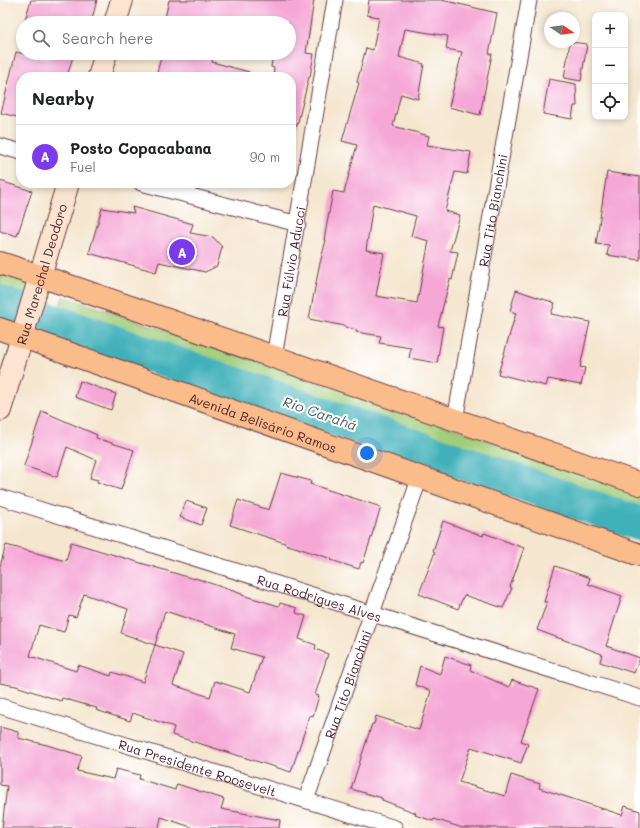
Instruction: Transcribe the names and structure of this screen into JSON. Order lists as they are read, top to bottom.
{
  "streets": {
    "main road": ["Avenida Belisário Ramos"],
    "street": [
      "Rua Tito Bianchini",
      "Rua Fúlvio Aducci",
      "Rua Marechal Deodoro",
      "Rua Rodrigues Alves",
      "Rua Presidente Roosevelt"
    ]
  },
  "crossings": [
    ["Rua Tito Bianchini", "Avenida Belisário Ramos"],
    ["Rua Tito Bianchini", "Rua Rodrigues Alves"],
    ["Rua Tito Bianchini", "Rua Presidente Roosevelt"],
    ["Rua Marechal Deodoro", "Avenida Belisário Ramos"]
  ],
  "water": ["Rio Carahá"],
  "north": "right",
  "page": {
    "map_buttons": ["+", "−"],
    "search": "Search here",
    "heading": "Nearby",
    "list": [
      {
        "mark": "A",
        "name": "Posto Copacabana",
        "note": "Fuel",
        "value": "90 m"
      }
    ],
    "pins": "A"
  }
}
